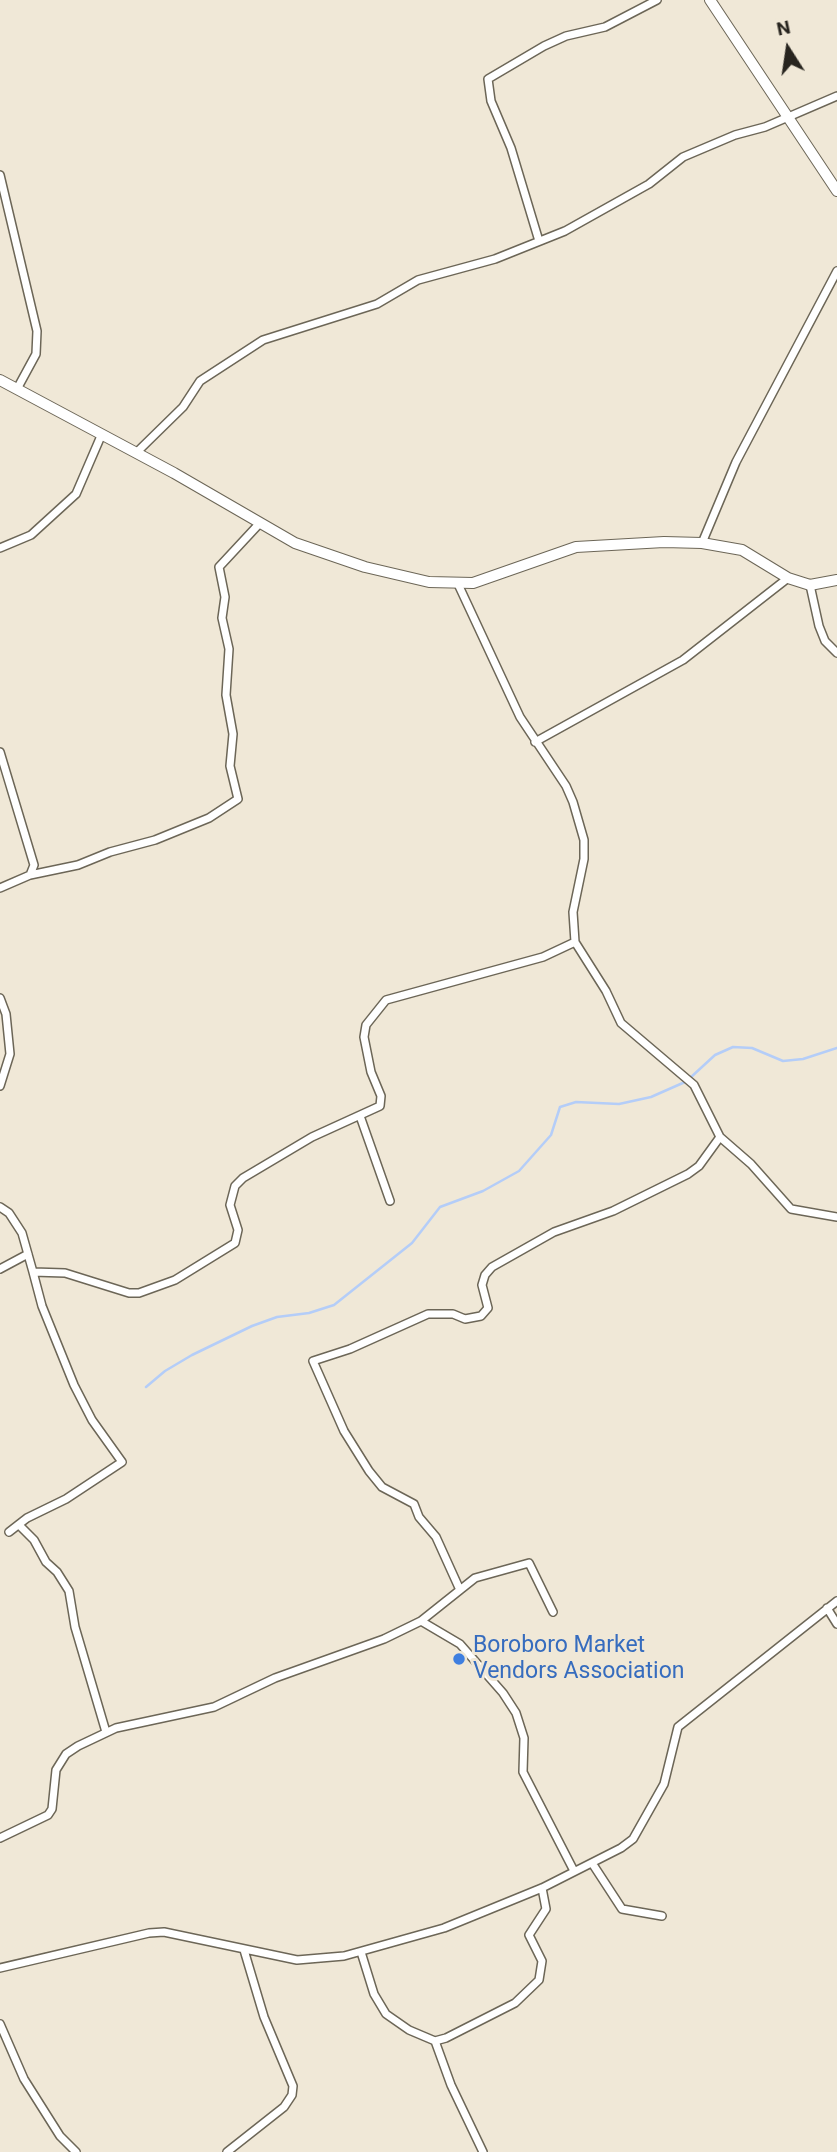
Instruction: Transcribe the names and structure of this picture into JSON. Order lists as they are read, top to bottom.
{
  "places": ["Boroboro Market Vendors Association"],
  "north": "top"
}
